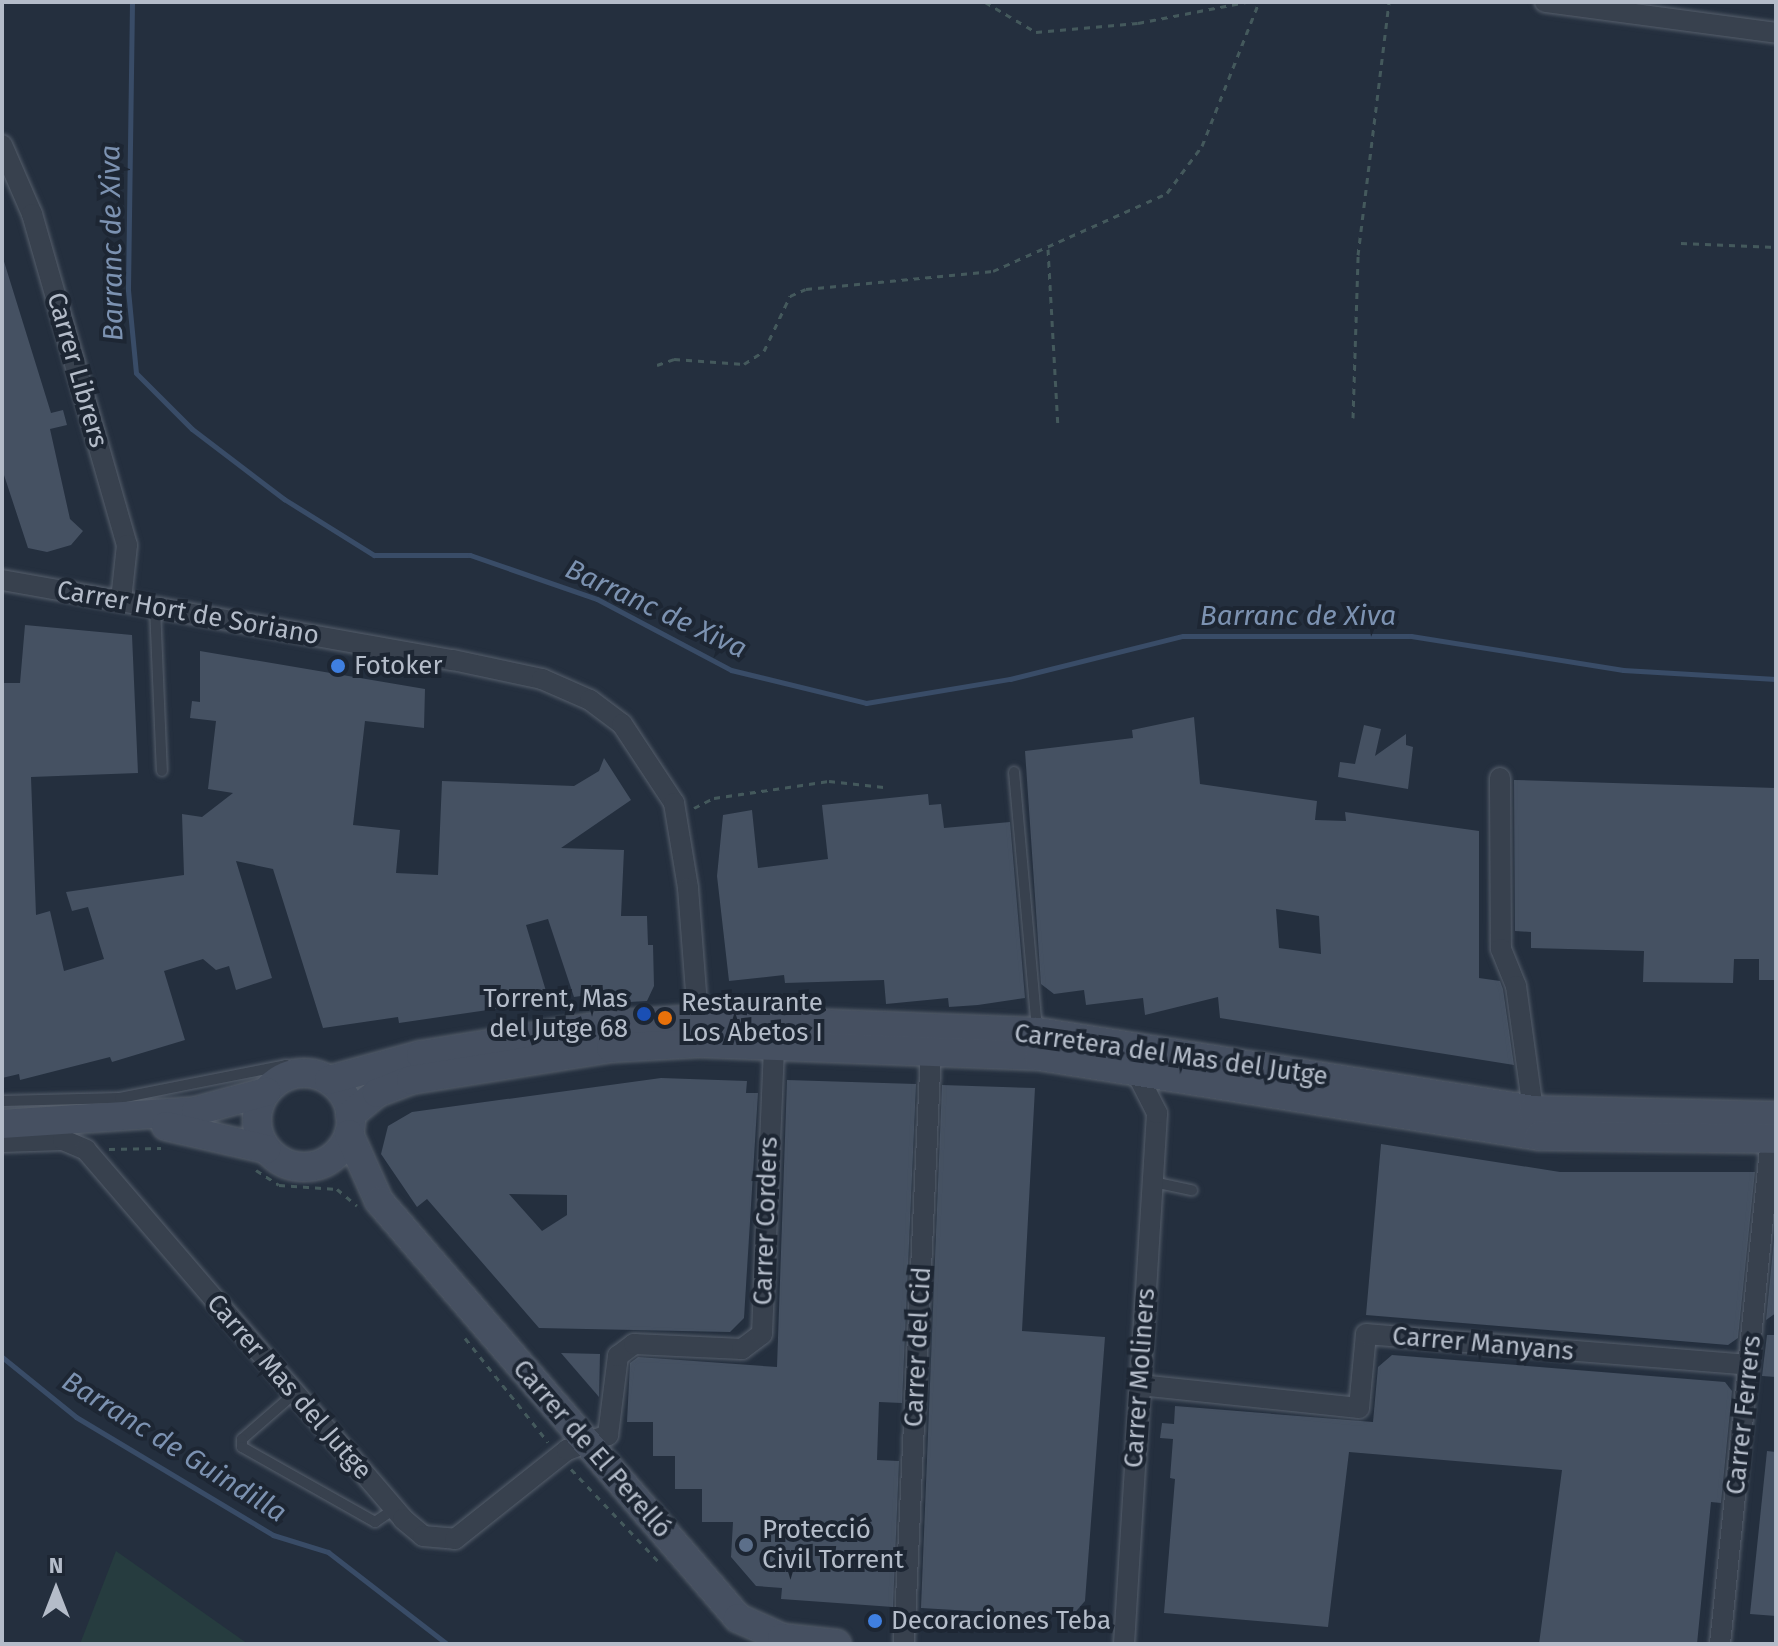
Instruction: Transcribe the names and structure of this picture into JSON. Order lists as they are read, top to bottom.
{
  "streets": {
    "street": [
      "Carrer Librers",
      "Carrer Hort de Soriano",
      "Carretera del Mas del Jutge",
      "Carrer Corders",
      "Carrer Manyans",
      "Carrer del Cid",
      "Carrer Moliners",
      "Carrer Mas del Jutge",
      "Carrer Ferrers",
      "Carrer de El Perelló"
    ]
  },
  "crossings": [
    ["Carrer Librers", "Carrer Hort de Soriano"],
    ["Carrer Hort de Soriano", "Carretera del Mas del Jutge"],
    ["Carretera del Mas del Jutge", "Carrer Corders"],
    ["Carretera del Mas del Jutge", "Carrer del Cid"],
    ["Carretera del Mas del Jutge", "Carrer Ferrers"],
    ["Carrer Corders", "Carrer Mas del Jutge"],
    ["Carrer Corders", "Carrer de El Perelló"],
    ["Carrer Manyans", "Carrer Moliners"],
    ["Carrer Manyans", "Carrer Ferrers"],
    ["Carrer Mas del Jutge", "Carrer de El Perelló"]
  ],
  "water": ["Barranc de Xiva", "Barranc de Guindilla"],
  "places": [
    "Fotoker",
    "Torrent, Mas del Jutge 68",
    "Restaurante Los Abetos I",
    "Protecció Civil Torrent",
    "Decoraciones Teba"
  ],
  "north": "top"
}
